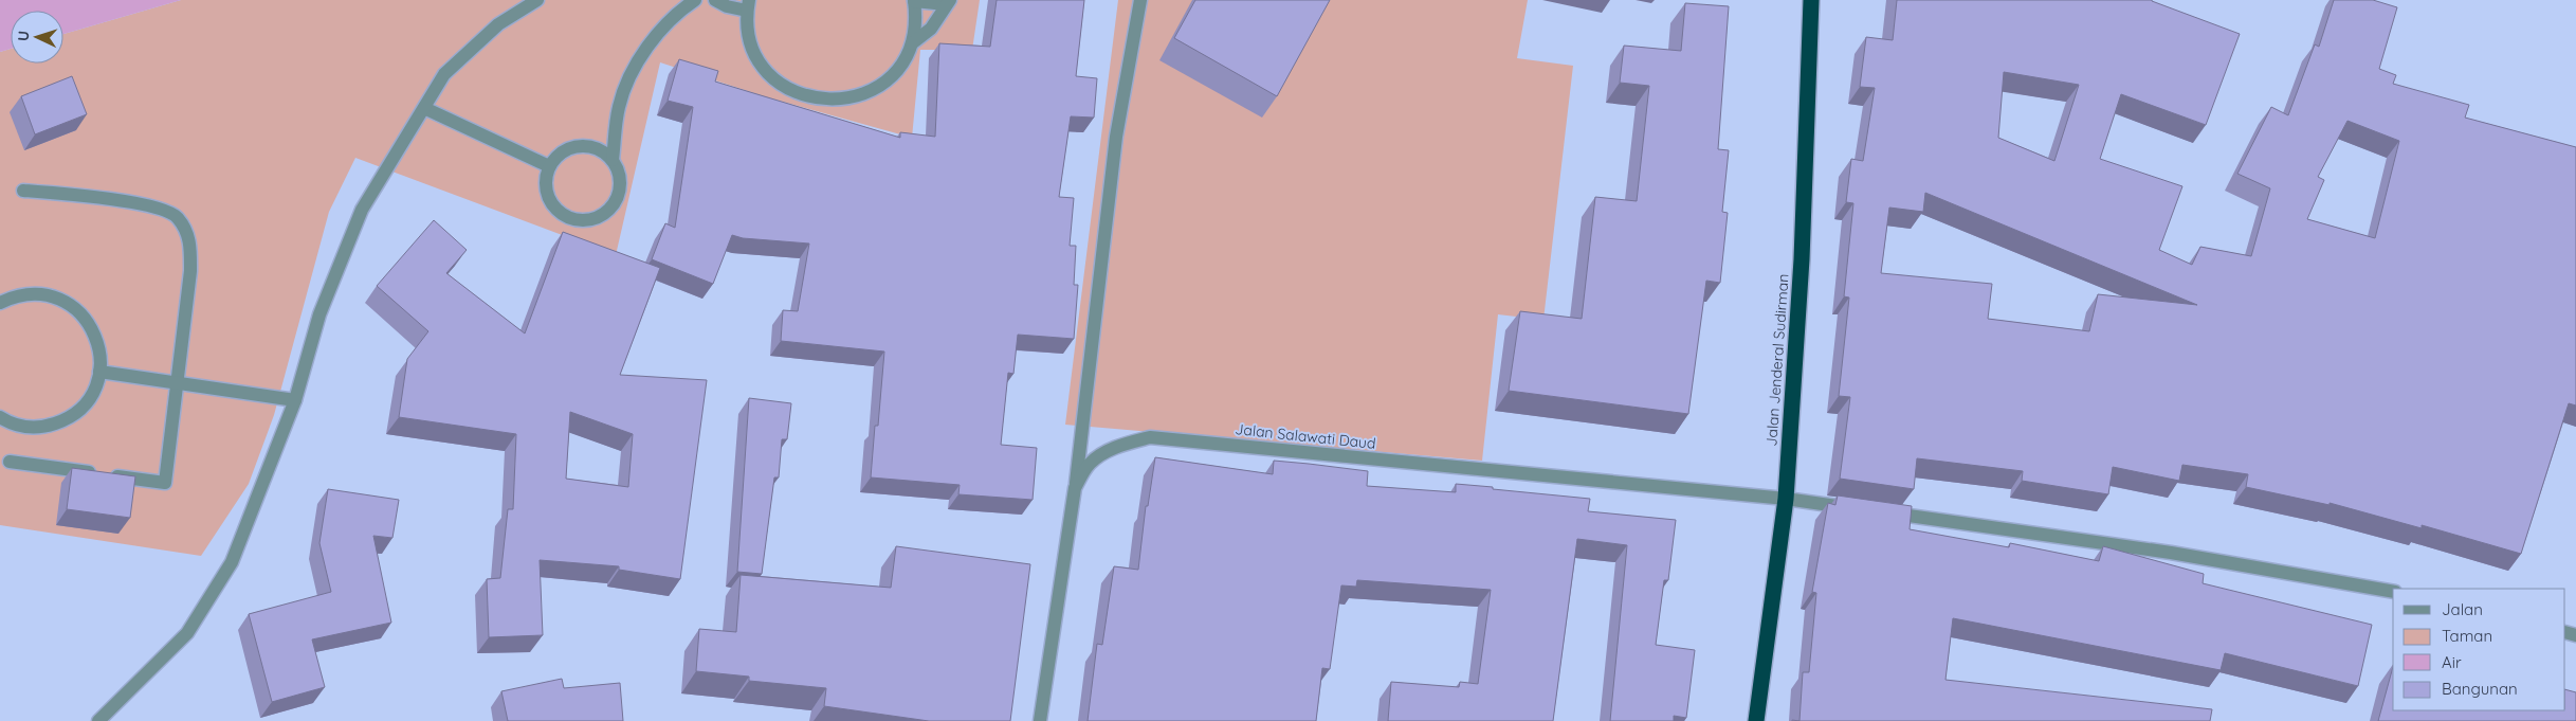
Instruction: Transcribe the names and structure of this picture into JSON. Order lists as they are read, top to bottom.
{
  "streets": {
    "highway": ["Jalan Jenderal Sudirman"],
    "street": ["Jalan Salawati Daud"]
  },
  "crossings": [
    ["Jalan Jenderal Sudirman", "Jalan Salawati Daud"]
  ],
  "legend": [
    "Jalan",
    "Taman",
    "Air",
    "Bangunan"
  ],
  "north": "left"
}
